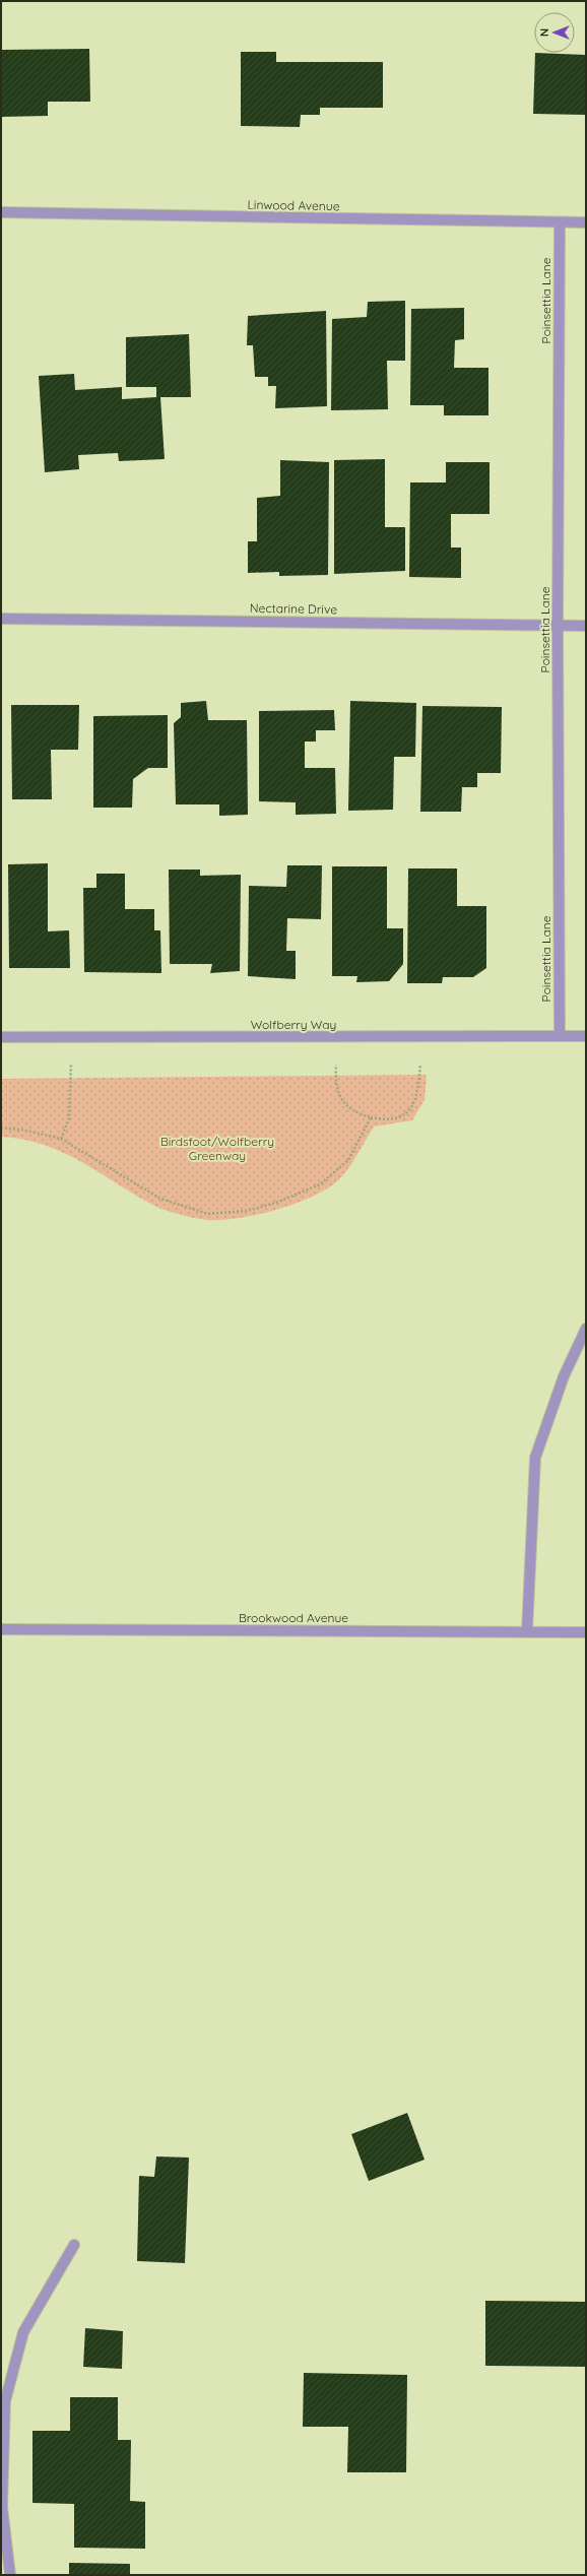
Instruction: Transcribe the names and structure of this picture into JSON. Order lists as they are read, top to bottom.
{
  "streets": {
    "street": [
      "Linwood Avenue",
      "Poinsettia Lane",
      "Nectarine Drive",
      "Wolfberry Way",
      "Brookwood Avenue"
    ]
  },
  "crossings": [
    ["Linwood Avenue", "Poinsettia Lane"],
    ["Poinsettia Lane", "Nectarine Drive"],
    ["Poinsettia Lane", "Wolfberry Way"]
  ],
  "parks": ["Birdsfoot/Wolfberry Greenway"],
  "north": "left"
}
